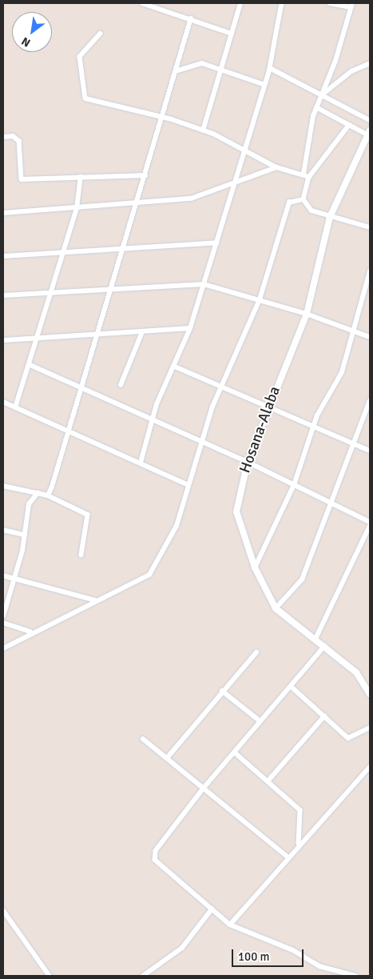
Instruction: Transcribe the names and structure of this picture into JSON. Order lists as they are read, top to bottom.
{
  "streets": {
    "main road": ["Hosana-Alaba"]
  },
  "scale_bar": "100 m",
  "north": "bottom left"
}
